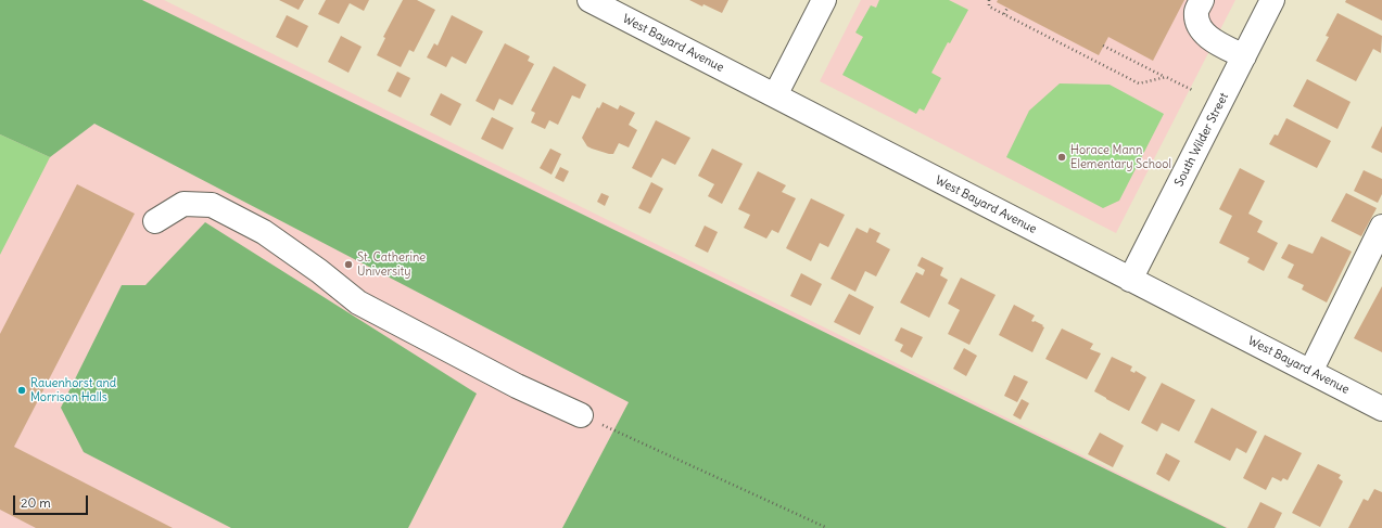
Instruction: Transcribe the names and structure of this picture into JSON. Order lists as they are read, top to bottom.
{
  "streets": {
    "street": ["West Bayard Avenue", "South Wilder Street"]
  },
  "crossings": [
    ["West Bayard Avenue", "South Wilder Street"]
  ],
  "places": ["Horace Mann Elementary School", "St. Catherine University", "Rauenhorst and Morrison Halls"],
  "scale_bar": "20 m"
}
